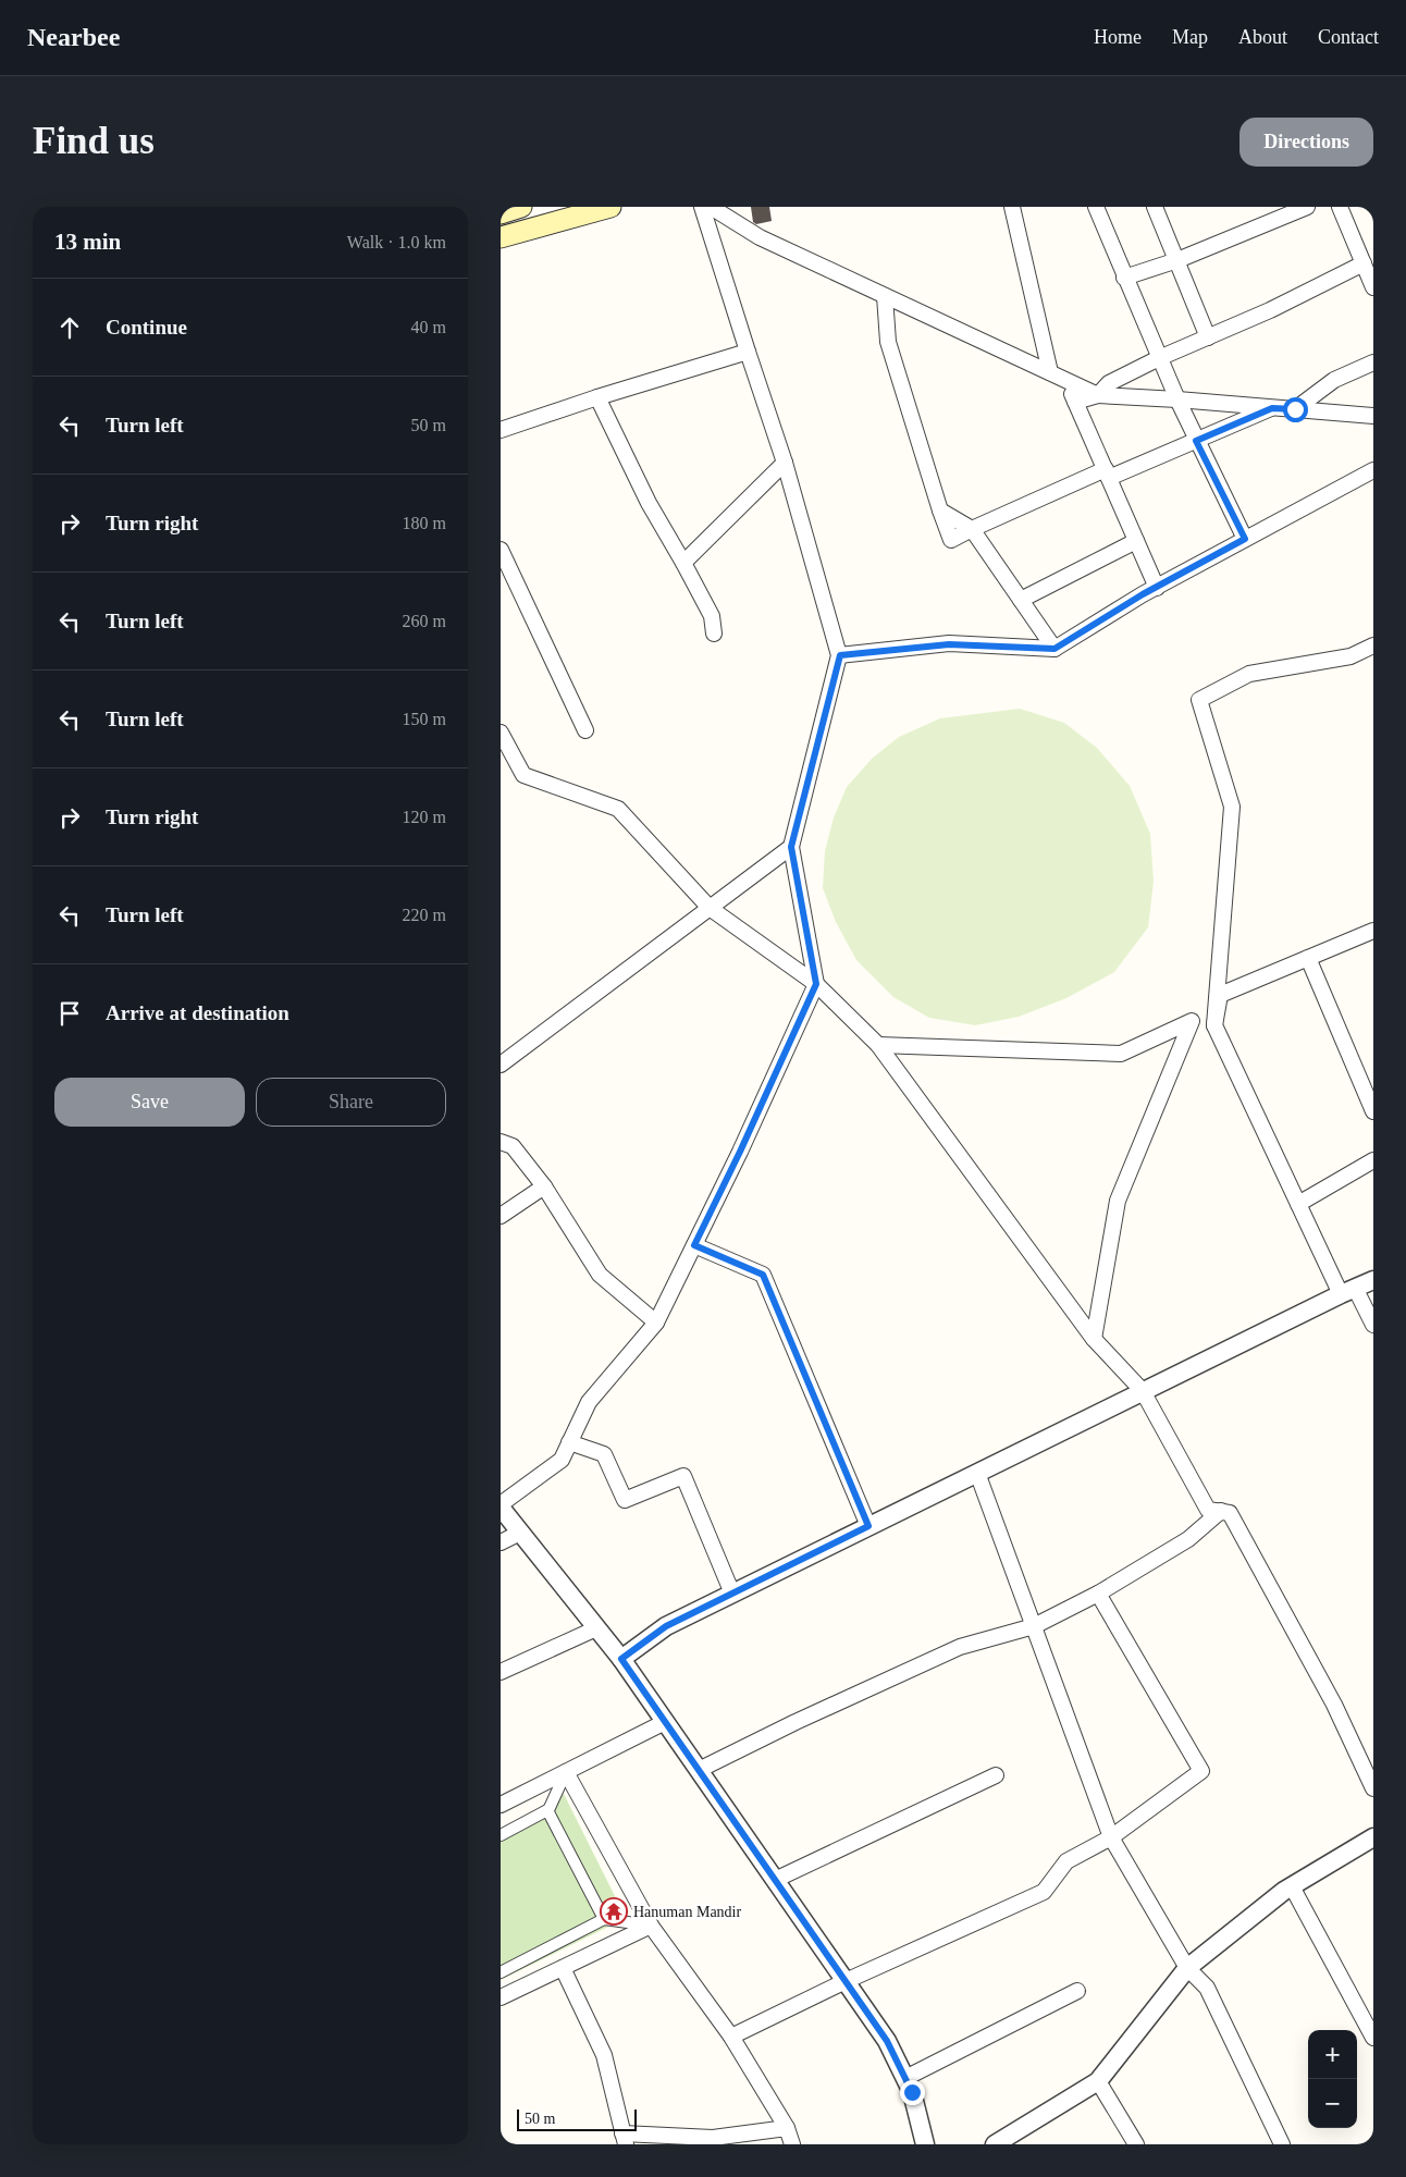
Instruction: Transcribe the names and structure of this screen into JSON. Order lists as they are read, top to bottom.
{
  "places": {
    "temple": ["Hanuman Mandir"]
  },
  "scale_bar": "50 m",
  "page": {
    "header": "Nearbee",
    "nav": [
      "Home",
      "Map",
      "About",
      "Contact"
    ],
    "buttons": [
      "Directions",
      ["Save", "Share"]
    ],
    "title": "Find us",
    "heading": ["13 min", "Walk · 1.0 km"],
    "list": [
      ["Continue", "40 m"],
      ["Turn left", "50 m"],
      ["Turn right", "180 m"],
      ["Turn left", "260 m"],
      ["Turn left", "150 m"],
      ["Turn right", "120 m"],
      ["Turn left", "220 m"],
      "Arrive at destination"
    ],
    "map_buttons": ["+", "−"],
    "scale": "50 m"
  }
}
